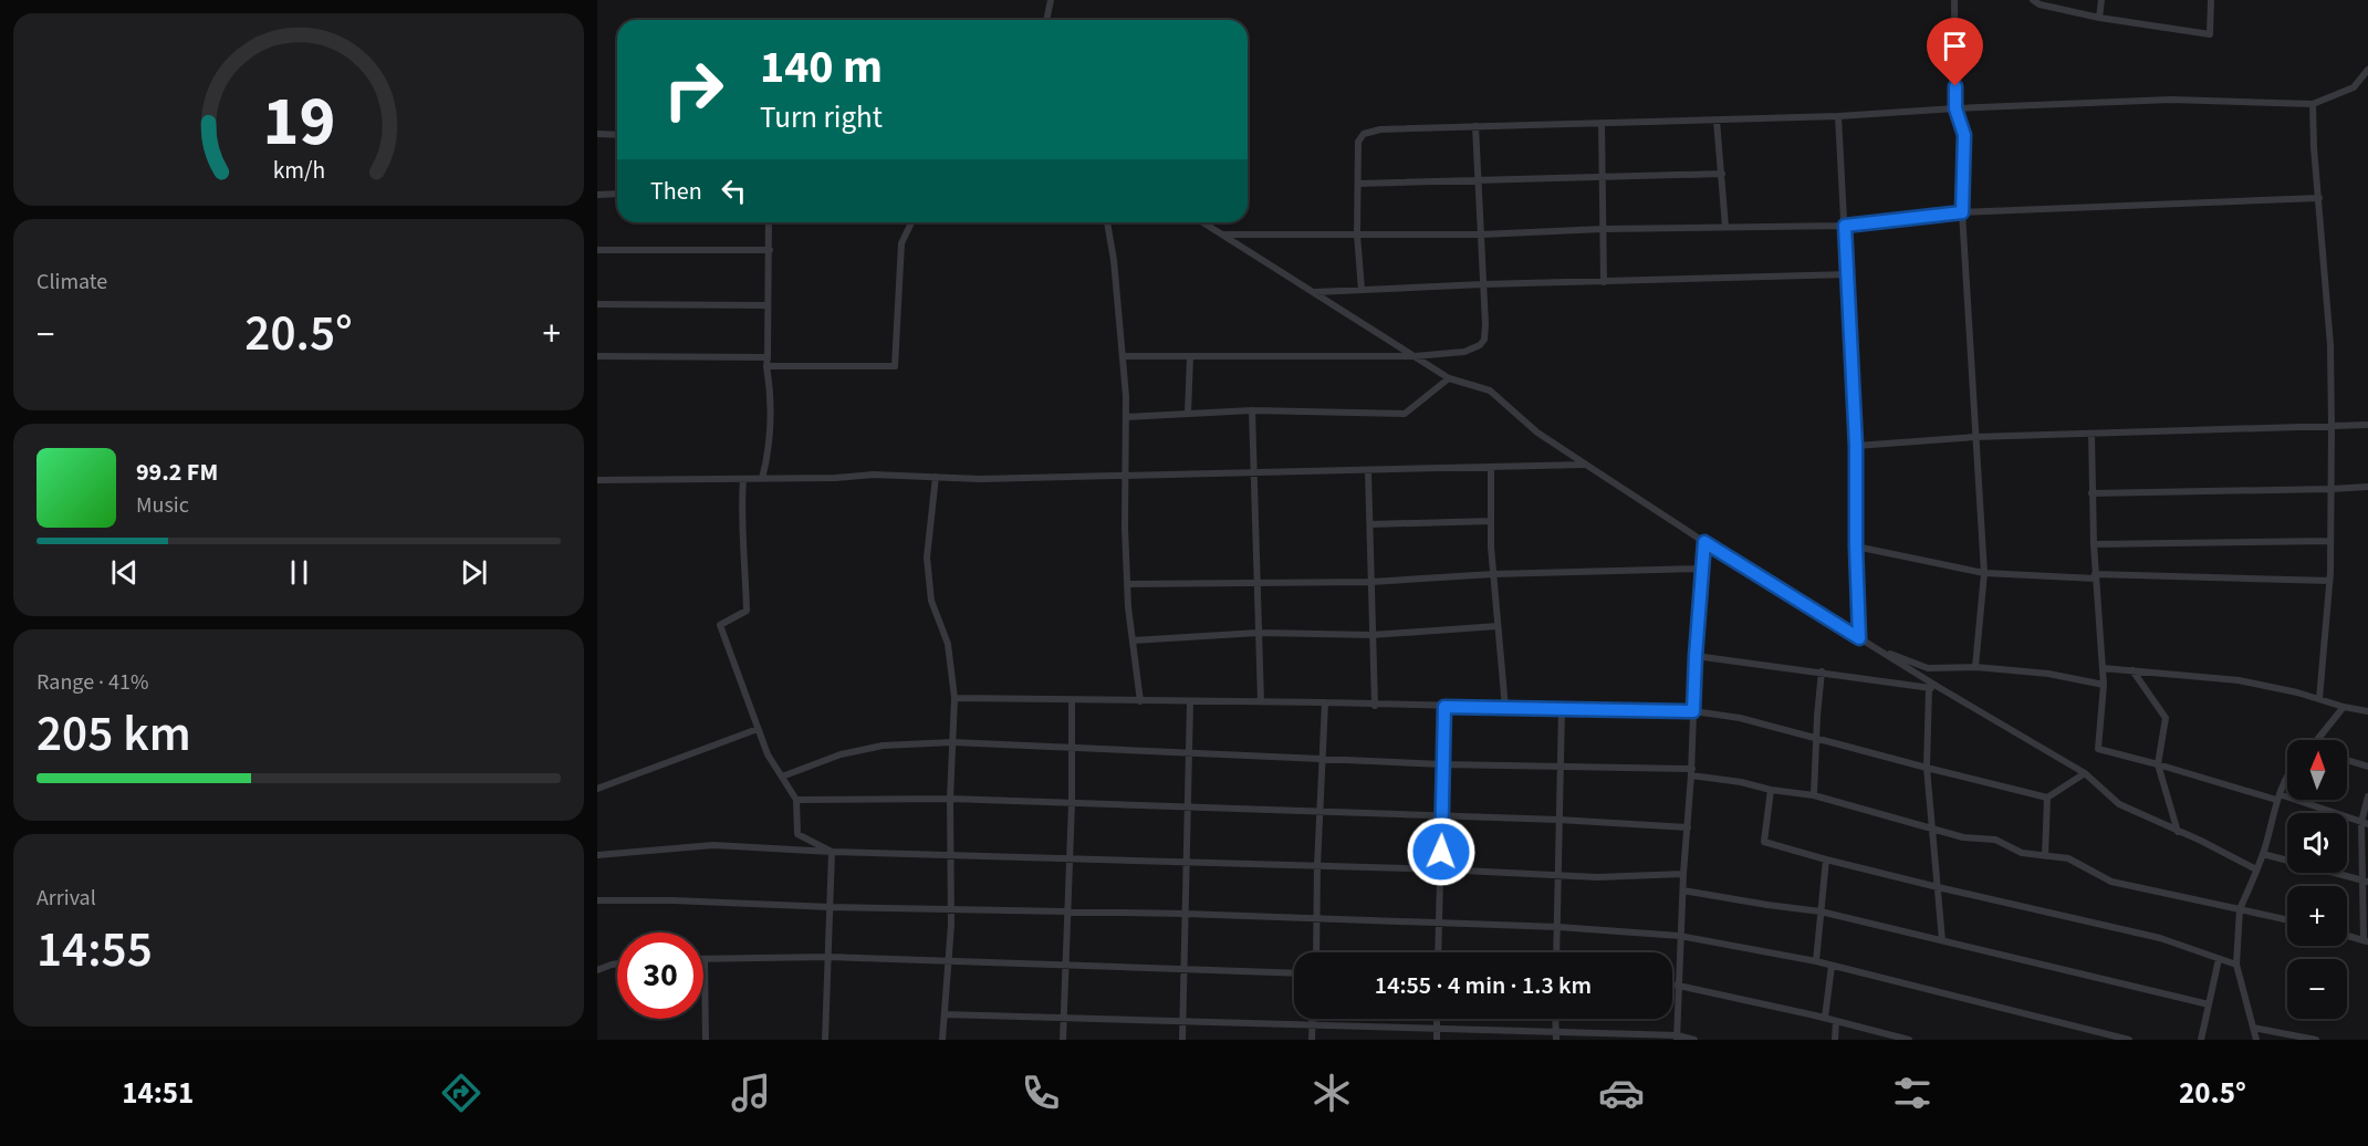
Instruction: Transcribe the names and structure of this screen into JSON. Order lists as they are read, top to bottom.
{
  "north": "top",
  "page": {
    "turn": ["140 m", "Turn right"],
    "then": "Then",
    "tile": [
      "Climate",
      ["Range · 41%", "205 km"],
      ["Arrival", "14:55"]
    ],
    "heat": ["−", "20.5°", "+"],
    "song": ["99.2 FM", "Music"],
    "map_buttons": ["+", "−"],
    "limit": "30",
    "trip": "14:55 · 4 min · 1.3 km",
    "tabs": ["14:51", "20.5°"],
    "gauge": ["19", "km/h"]
  }
}
